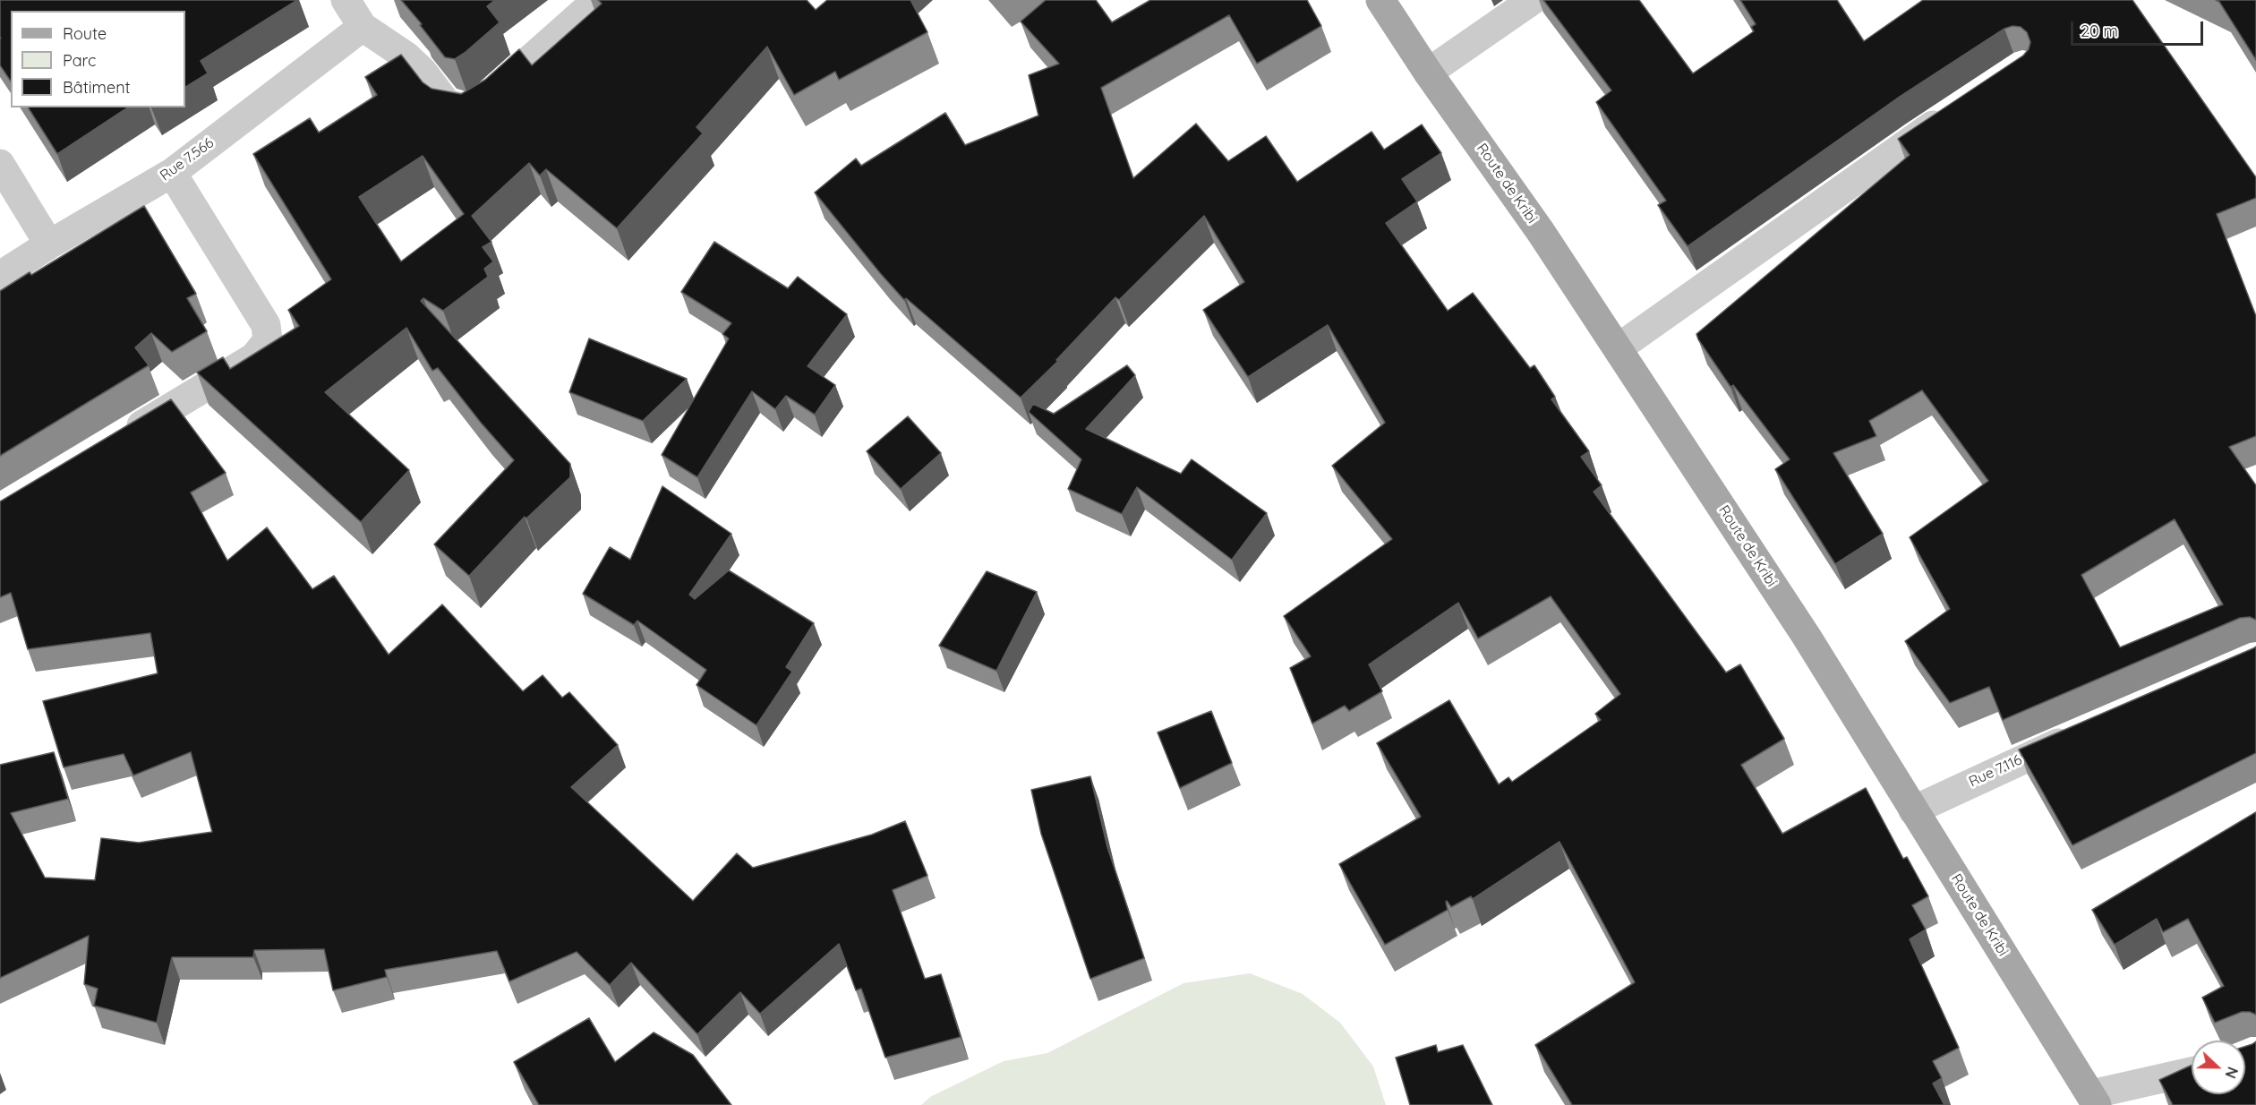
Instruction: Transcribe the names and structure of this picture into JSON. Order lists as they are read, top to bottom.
{
  "streets": {
    "main road": ["Route de Kribi"],
    "street": ["Rue 7.566", "Rue 7.116"]
  },
  "crossings": [
    ["Route de Kribi", "Rue 7.116"]
  ],
  "legend": ["Route", "Parc", "Bâtiment"],
  "scale_bar": "20 m",
  "north": "right"
}
